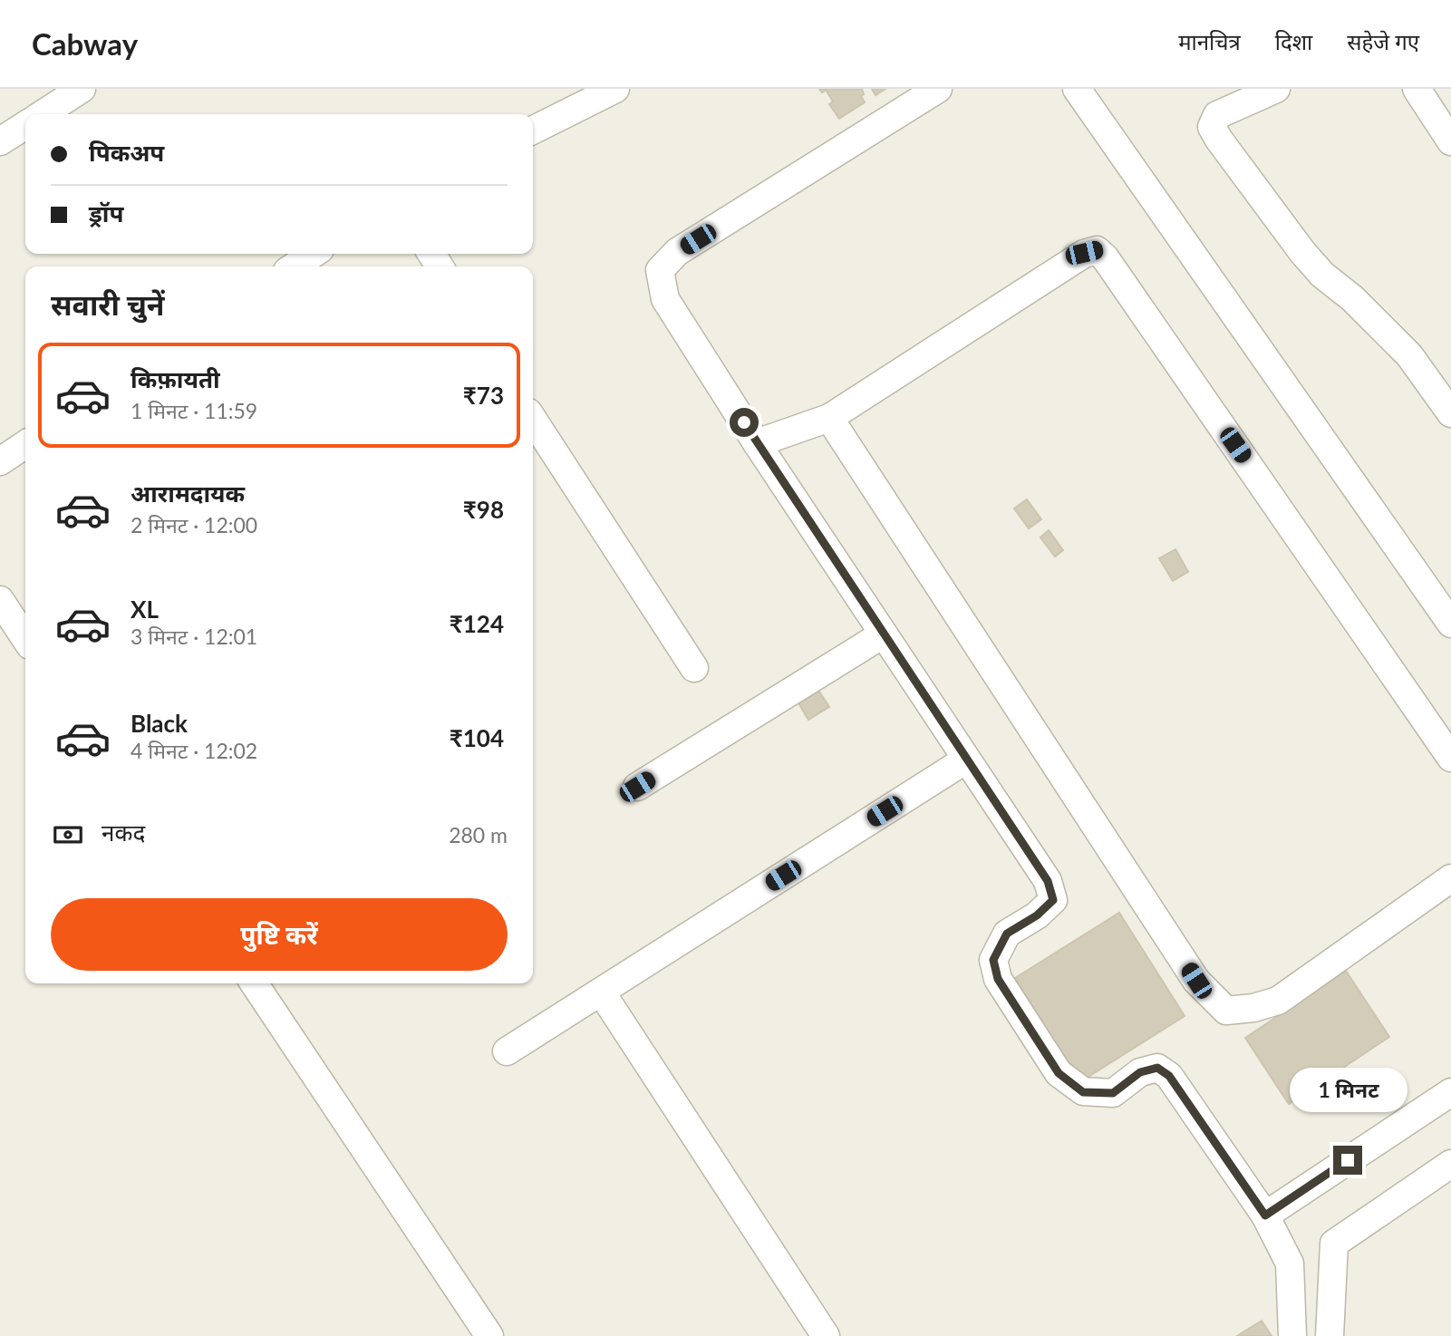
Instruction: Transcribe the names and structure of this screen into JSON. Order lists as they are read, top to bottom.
{
  "page": {
    "header": "Cabway",
    "nav": ["मानचित्र", "दिशा", "सहेजे गए"],
    "banner": ["पिकअप", "ड्रॉप"],
    "heading": "सवारी चुनें",
    "list": [
      {
        "name": "किफ़ायती",
        "note": "1 मिनट · 11:59",
        "value": "₹73"
      },
      {
        "name": "आरामदायक",
        "note": "2 मिनट · 12:00",
        "value": "₹98"
      },
      {
        "name": "XL",
        "note": "3 मिनट · 12:01",
        "value": "₹124"
      },
      {
        "name": "Black",
        "note": "4 मिनट · 12:02",
        "value": "₹104"
      }
    ],
    "pay": ["नकद", "280 m"],
    "buttons": "पुष्टि करें",
    "bubble": "1 मिनट"
  }
}
